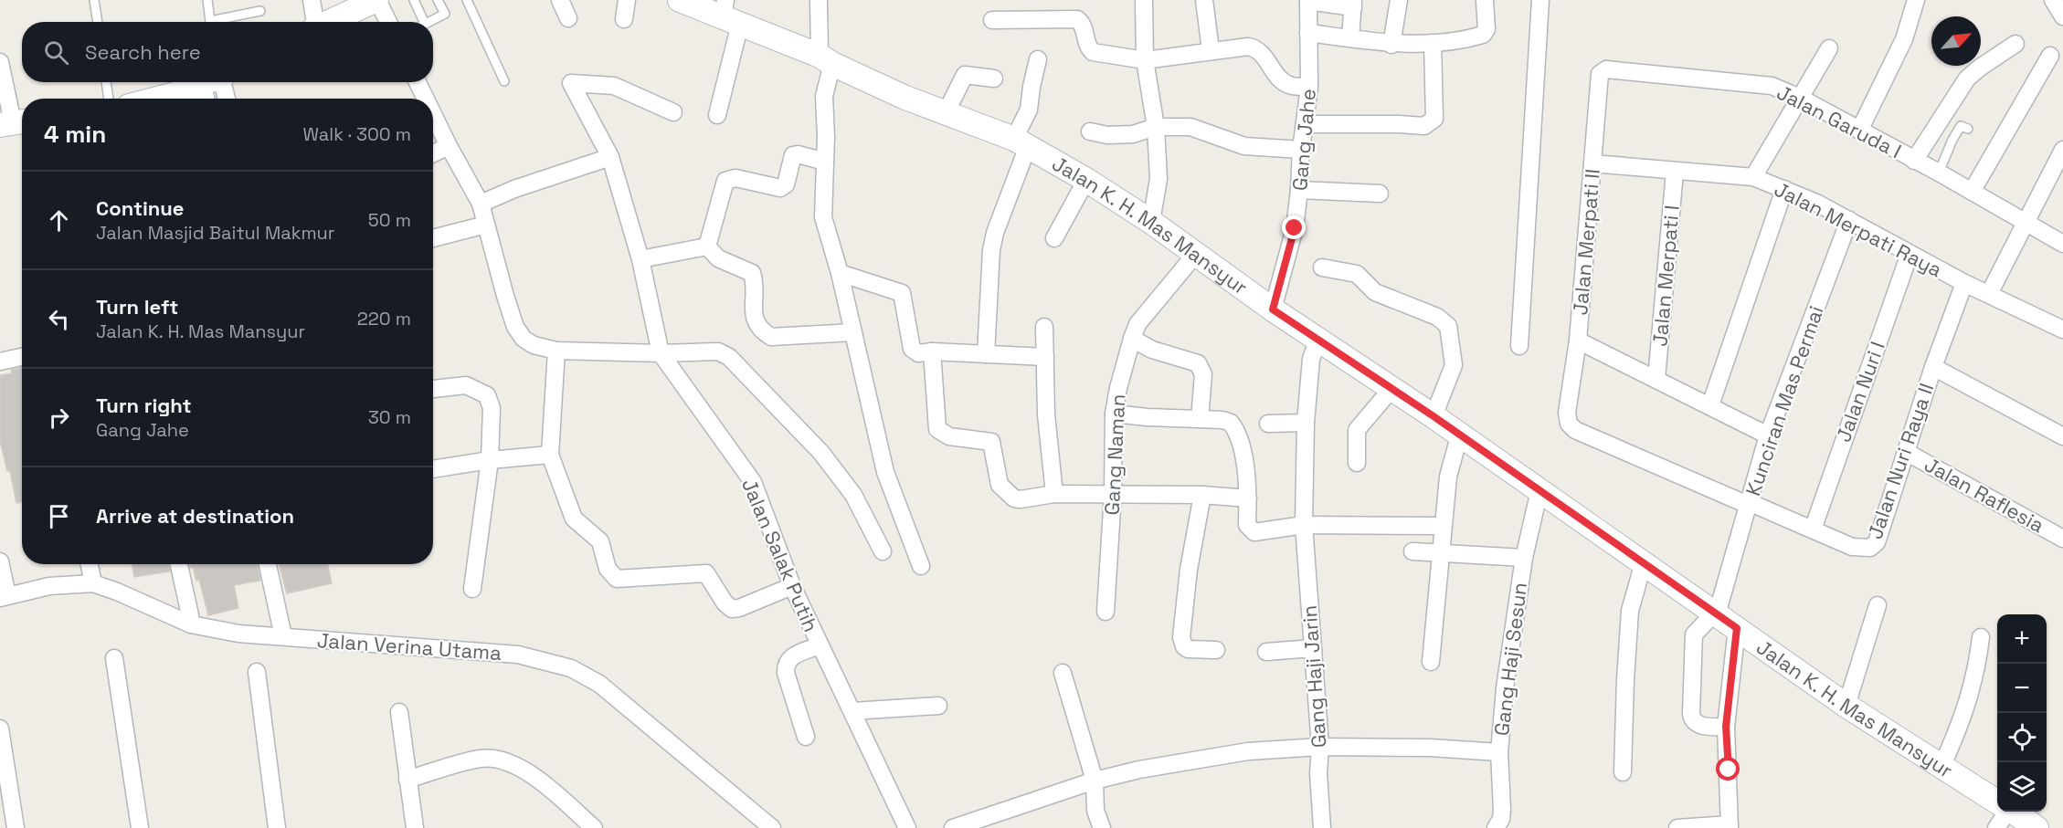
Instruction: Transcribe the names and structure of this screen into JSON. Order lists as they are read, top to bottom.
{
  "streets": {
    "street": [
      "Jalan Garuda I",
      "Gang Jahe",
      "Jalan K. H. Mas Mansyur",
      "Jalan Merpati Raya",
      "Jalan Merpati II",
      "Jalan Merpati I",
      "Jalan Nuri I",
      "Kunciran Mas Permai",
      "Gang Naman",
      "Jalan Nuri Raya II",
      "Jalan Raflesia",
      "Jalan Salak Putih",
      "Jalan Verina Utama",
      "Gang Haji Sesun",
      "Gang Haji Jarin"
    ]
  },
  "crossings": [
    ["Jalan Garuda I", "Jalan Merpati II"],
    ["Gang Jahe", "Jalan K. H. Mas Mansyur"],
    ["Jalan K. H. Mas Mansyur", "Kunciran Mas Permai"],
    ["Jalan K. H. Mas Mansyur", "Gang Naman"],
    ["Jalan K. H. Mas Mansyur", "Gang Haji Sesun"],
    ["Jalan K. H. Mas Mansyur", "Gang Haji Jarin"],
    ["Jalan Merpati Raya", "Jalan Merpati II"],
    ["Jalan Merpati Raya", "Jalan Merpati I"],
    ["Jalan Merpati Raya", "Jalan Nuri I"],
    ["Jalan Merpati Raya", "Kunciran Mas Permai"],
    ["Jalan Merpati Raya", "Jalan Nuri Raya II"],
    ["Jalan Merpati II", "Jalan Nuri Raya II"],
    ["Jalan Nuri I", "Jalan Nuri Raya II"],
    ["Kunciran Mas Permai", "Jalan Nuri Raya II"],
    ["Jalan Nuri Raya II", "Jalan Raflesia"]
  ],
  "north": "top right",
  "page": {
    "search": "Search here",
    "heading": ["4 min", "Walk · 300 m"],
    "list": [
      ["Continue", "Jalan Masjid Baitul Makmur", "50 m"],
      ["Turn left", "Jalan K. H. Mas Mansyur", "220 m"],
      ["Turn right", "Gang Jahe", "30 m"],
      "Arrive at destination"
    ],
    "map_buttons": ["+", "−"]
  }
}
